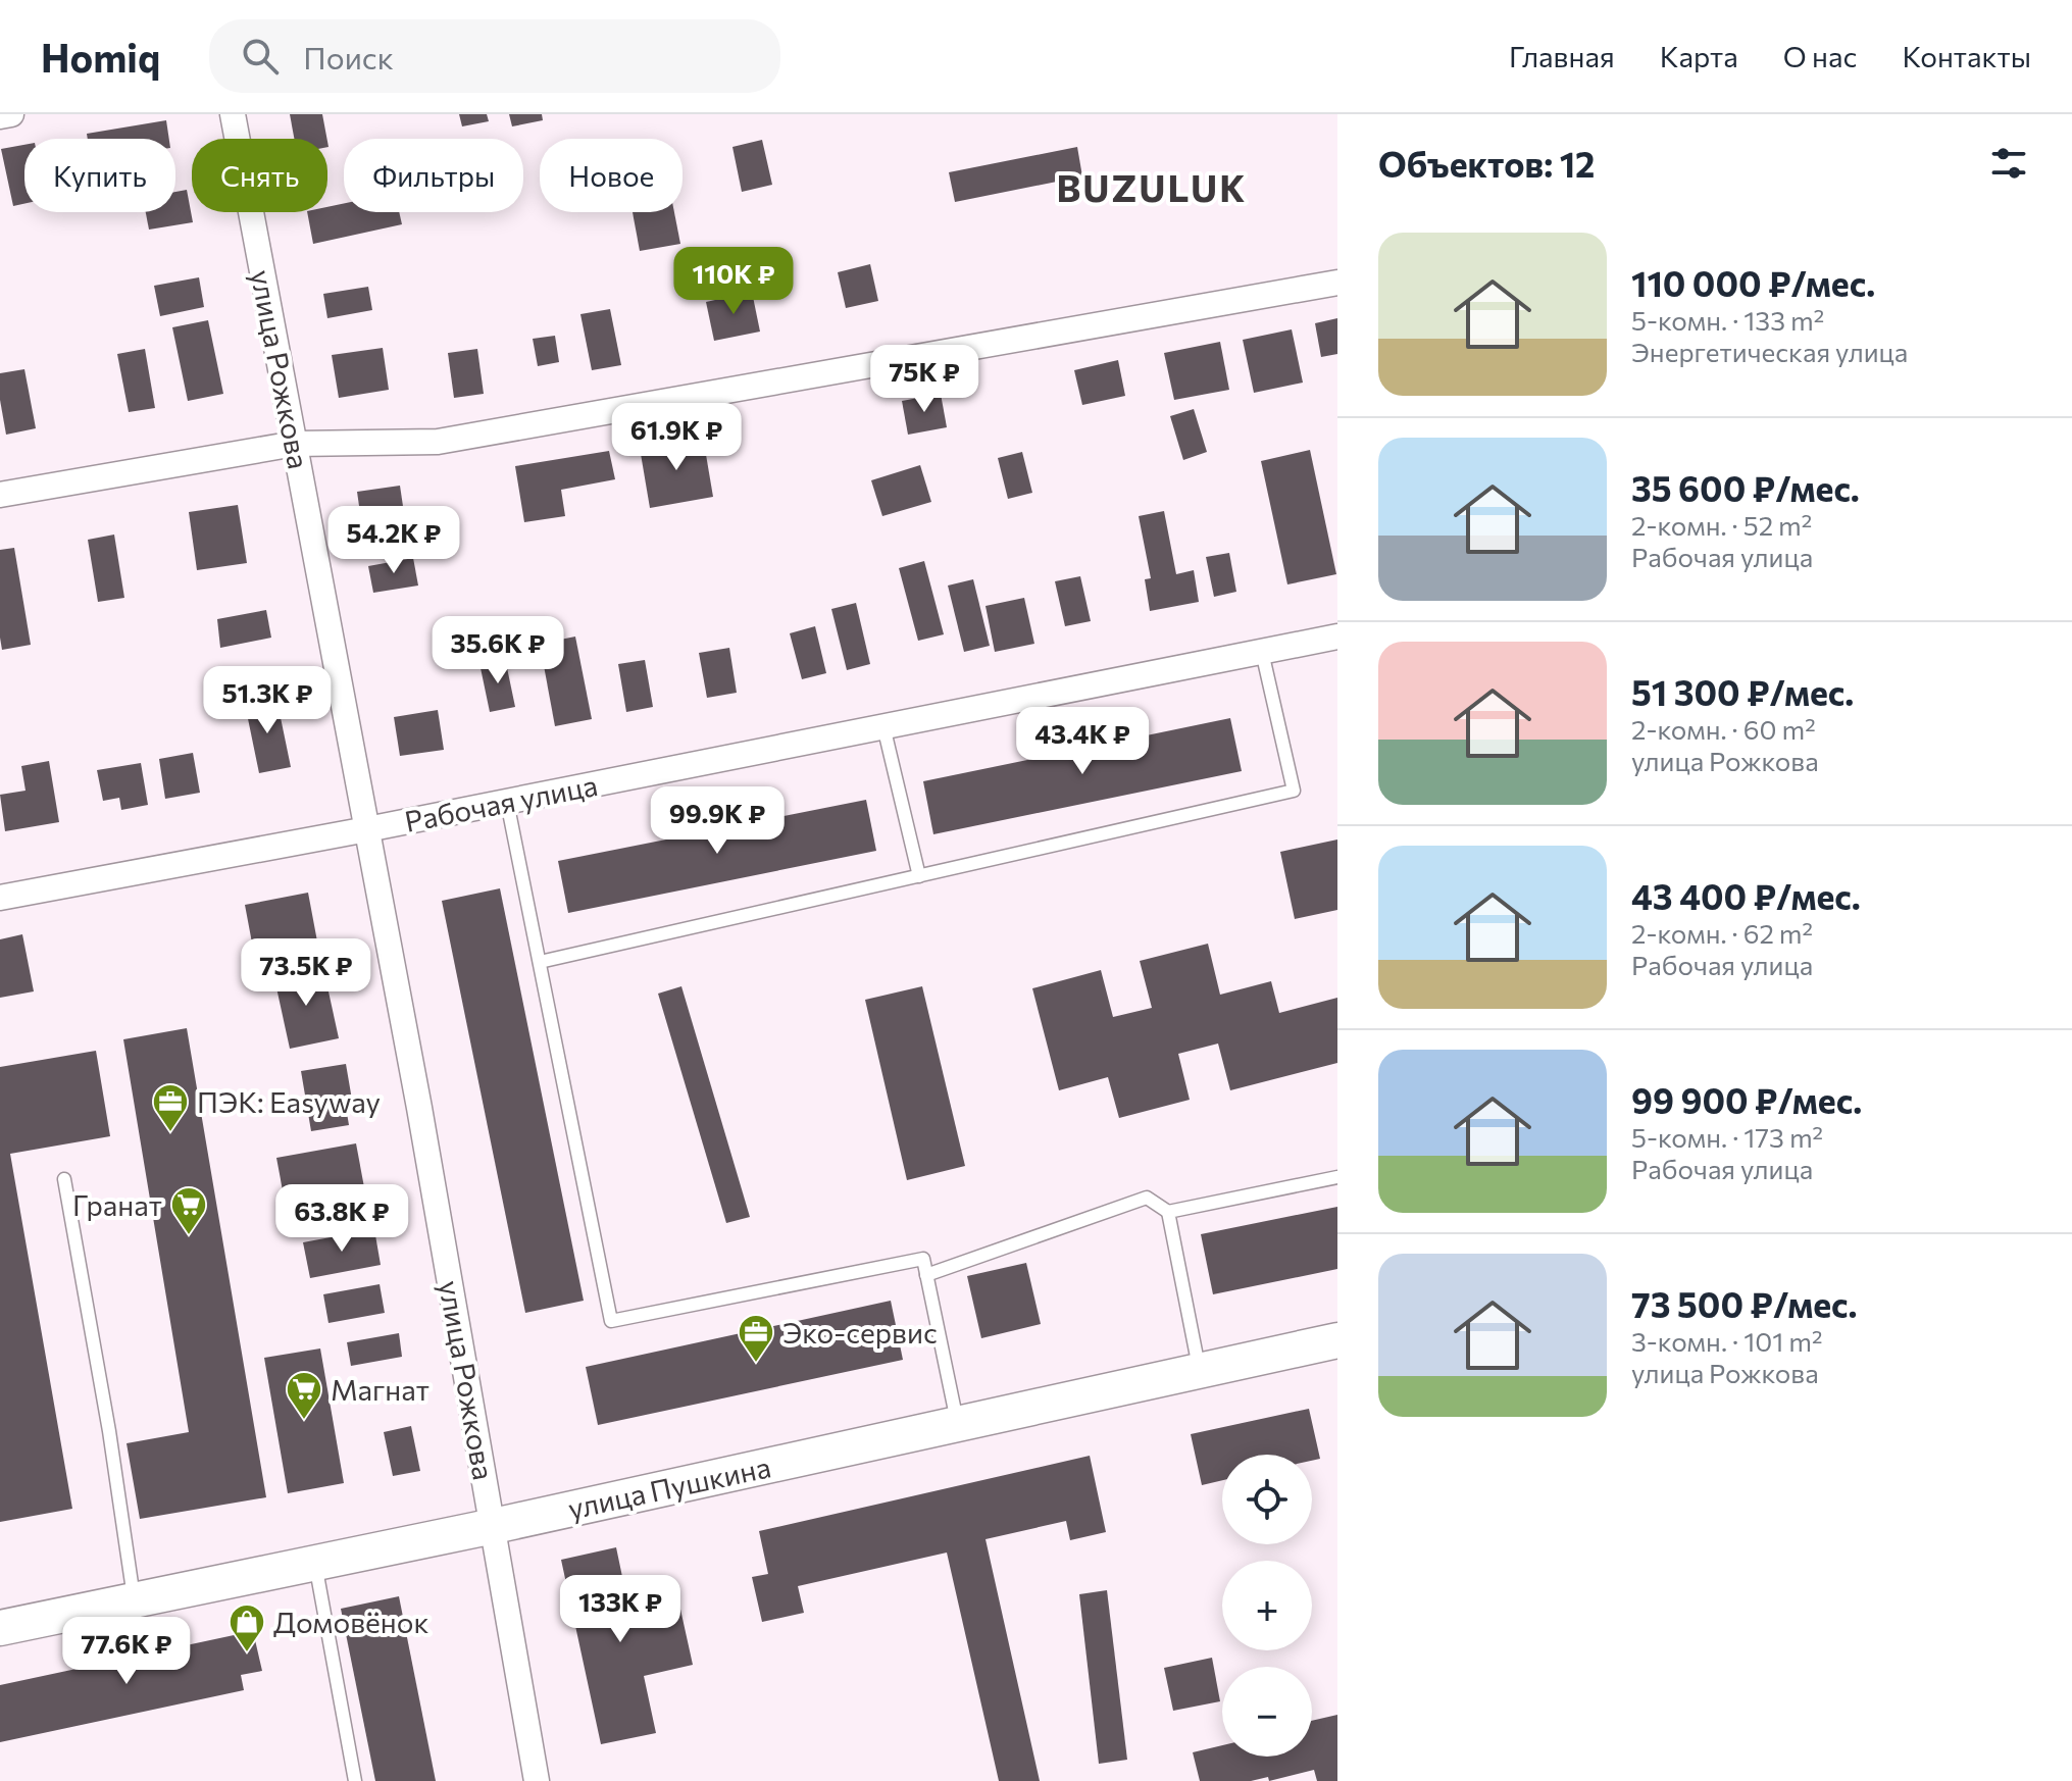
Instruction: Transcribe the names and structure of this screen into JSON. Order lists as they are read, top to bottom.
{
  "streets": {
    "main road": ["улица Пушкина"],
    "street": ["улица Рожкова", "Рабочая улица"]
  },
  "crossings": [
    ["улица Рожкова", "Рабочая улица"],
    ["улица Рожкова", "улица Пушкина"]
  ],
  "districts": ["BUZULUK"],
  "places": {
    "office": ["ПЭК: Easyway", "Эко-сервис"],
    "supermarket": ["Гранат", "Магнат"],
    "shop": ["Домовёнок"]
  },
  "page": {
    "header": "Homiq",
    "search": "Поиск",
    "nav": [
      "Главная",
      "Карта",
      "О нас",
      "Контакты"
    ],
    "heading": "Объектов: 12",
    "chip": [
      "Купить",
      "Снять",
      "Фильтры",
      "Новое"
    ],
    "list": [
      {
        "name": "110 000 ₽/мес.",
        "note": "5-комн. · 133 m² · Энергетическая улица"
      },
      {
        "name": "35 600 ₽/мес.",
        "note": "2-комн. · 52 m² · Рабочая улица"
      },
      {
        "name": "51 300 ₽/мес.",
        "note": "2-комн. · 60 m² · улица Рожкова"
      },
      {
        "name": "43 400 ₽/мес.",
        "note": "2-комн. · 62 m² · Рабочая улица"
      },
      {
        "name": "99 900 ₽/мес.",
        "note": "5-комн. · 173 m² · Рабочая улица"
      },
      {
        "name": "73 500 ₽/мес.",
        "note": "3-комн. · 101 m² · улица Рожкова"
      }
    ],
    "price": [
      "110K ₽",
      "75K ₽",
      "61.9K ₽",
      "54.2K ₽",
      "35.6K ₽",
      "51.3K ₽",
      "43.4K ₽",
      "99.9K ₽",
      "73.5K ₽",
      "63.8K ₽",
      "133K ₽",
      "77.6K ₽"
    ],
    "map_buttons": ["+", "−"]
  }
}
